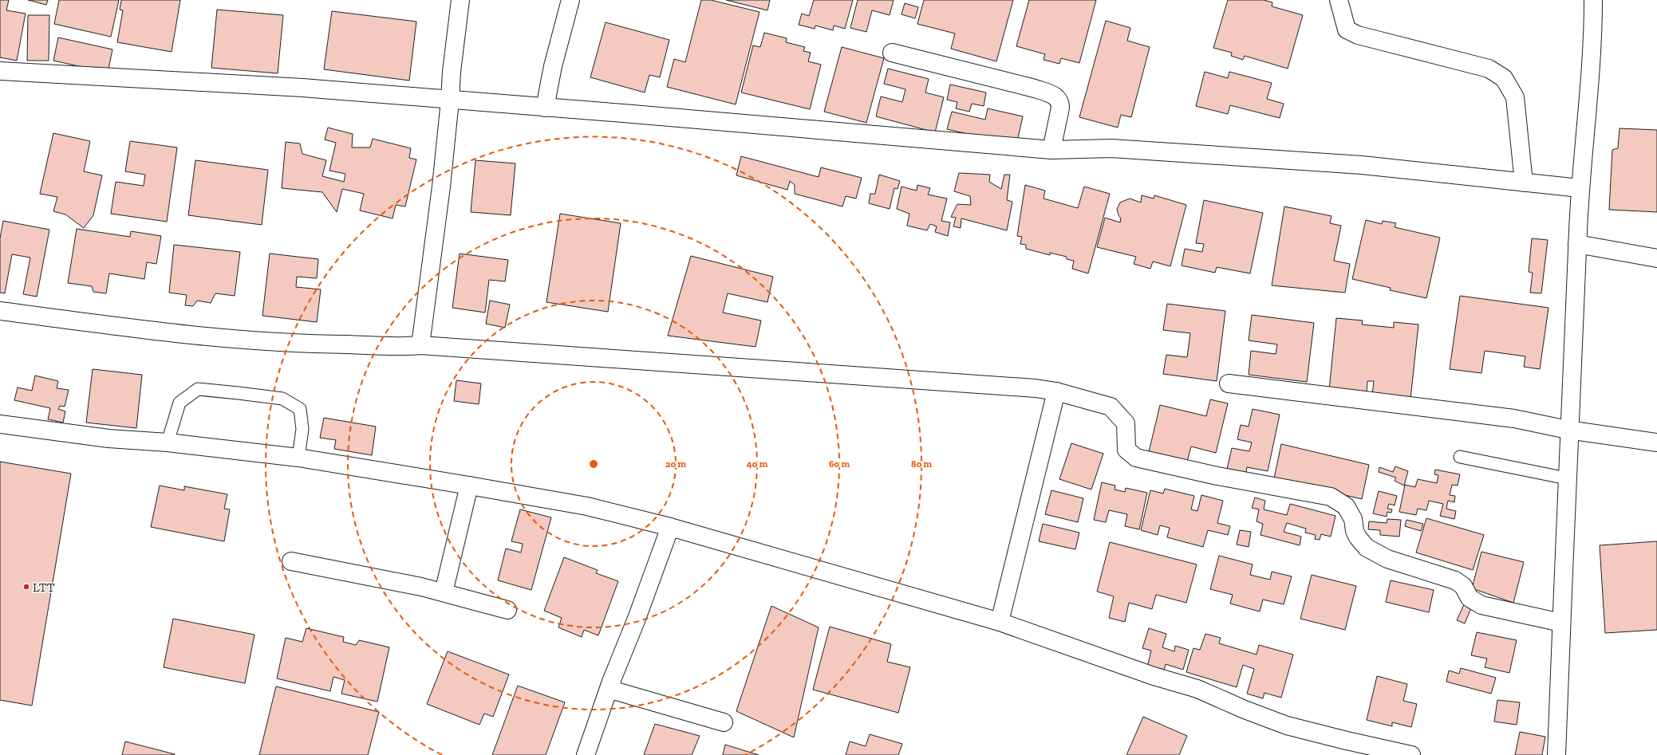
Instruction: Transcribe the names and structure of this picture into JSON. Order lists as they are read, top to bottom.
{
  "places": ["LTT"],
  "rings": [
    "20 m",
    "40 m",
    "60 m",
    "80 m"
  ]
}
